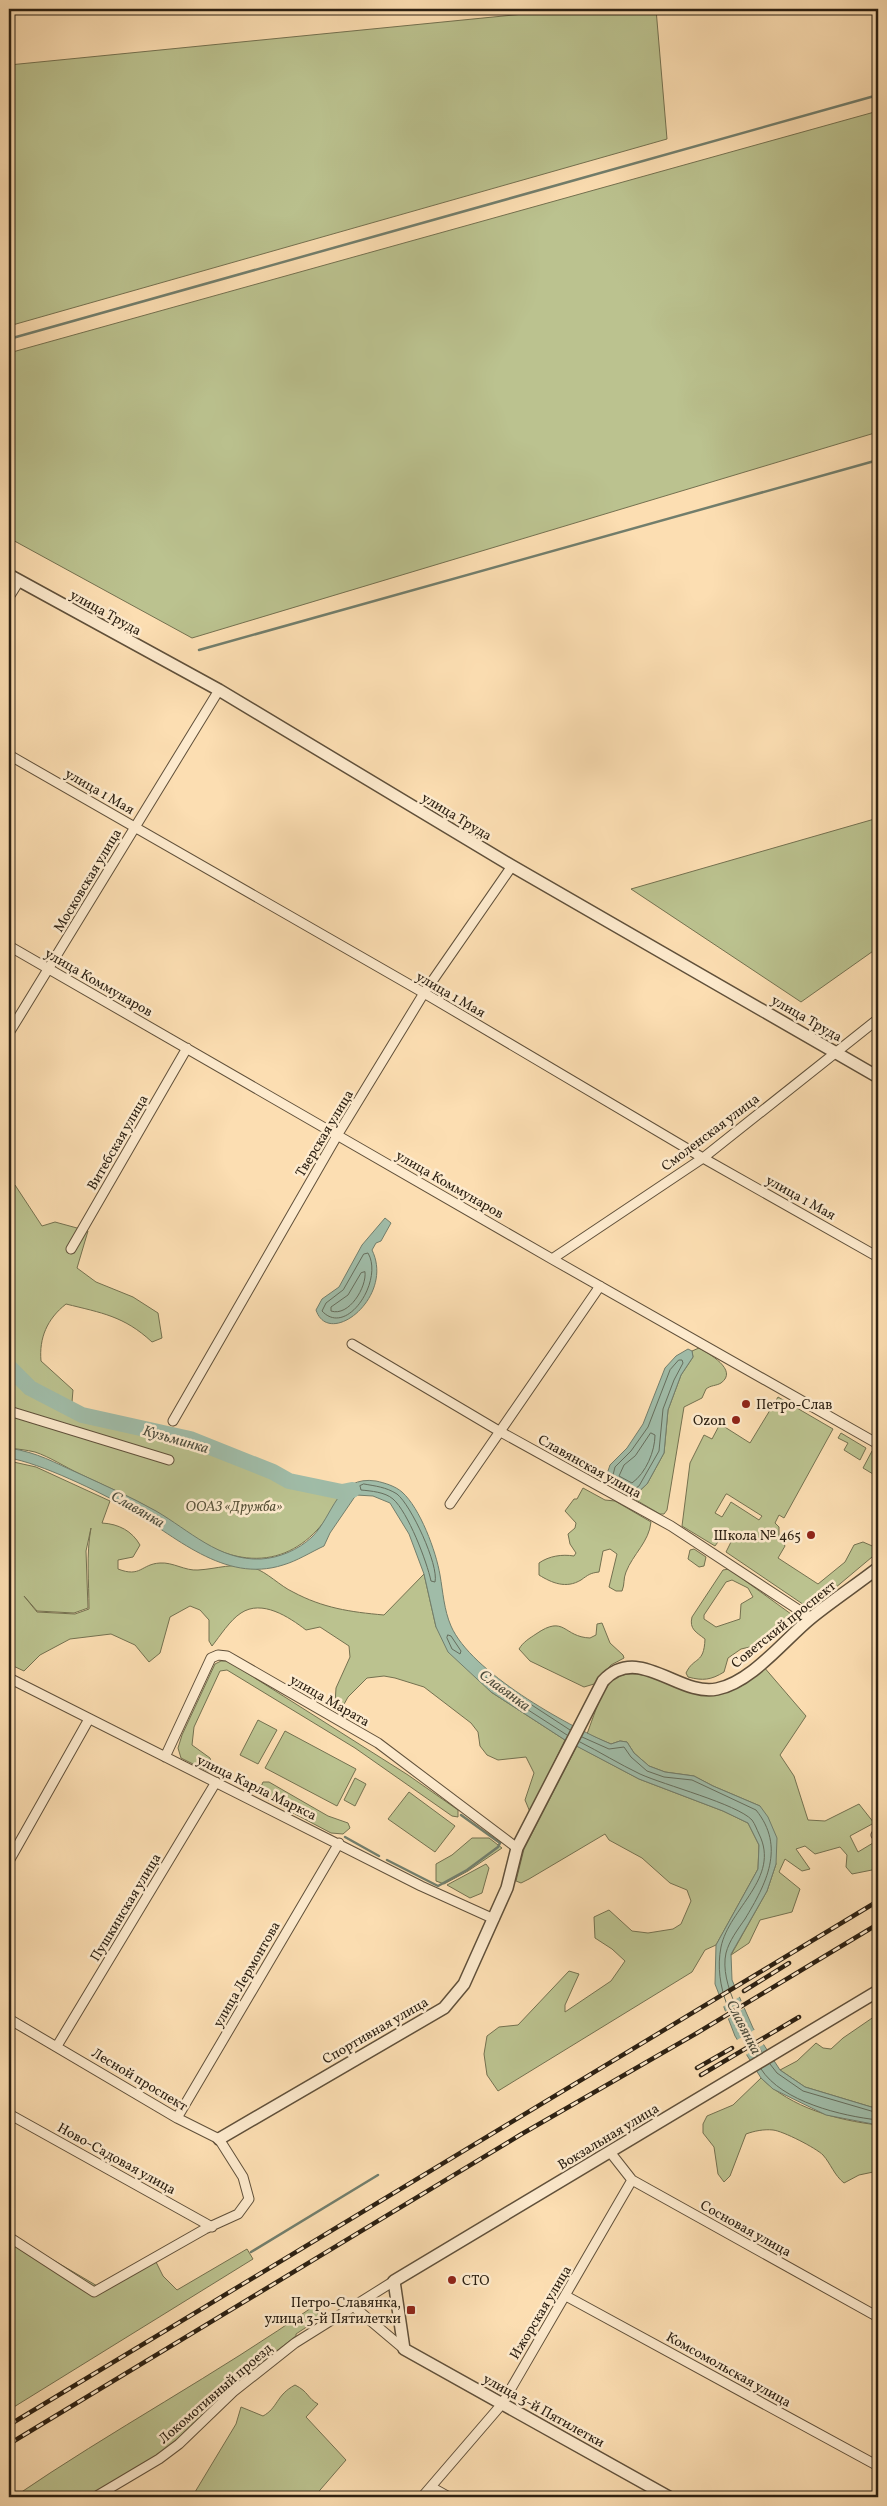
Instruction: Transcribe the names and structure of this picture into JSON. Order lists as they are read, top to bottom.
{
  "streets": {
    "street": [
      "улица Труда",
      "улица 1 Мая",
      "Московская улица",
      "улица Коммунаров",
      "Смоленская улица",
      "Тверская улица",
      "Витебская улица",
      "Славянская улица",
      "Советский проспект",
      "улица Марата",
      "улица Карла Маркса",
      "Пушкинская улица",
      "улица Лермонтова",
      "Спортивная улица",
      "Лесной проспект",
      "Вокзальная улица",
      "Ново-Садовая улица",
      "Сосновая улица",
      "Ижорская улица",
      "Комсомольская улица",
      "Локомотивный проезд",
      "улица 3-й Пятилетки"
    ]
  },
  "crossings": [
    ["улица Труда", "Московская улица"],
    ["улица Труда", "Смоленская улица"],
    ["улица Труда", "Тверская улица"],
    ["улица 1 Мая", "Московская улица"],
    ["улица 1 Мая", "Смоленская улица"],
    ["улица 1 Мая", "Тверская улица"],
    ["Московская улица", "улица Коммунаров"],
    ["улица Коммунаров", "Смоленская улица"],
    ["улица Коммунаров", "Тверская улица"],
    ["улица Коммунаров", "Витебская улица"],
    ["Славянская улица", "Советский проспект"],
    ["Советский проспект", "улица Марата"],
    ["Советский проспект", "Спортивная улица"],
    ["улица Марата", "улица Карла Маркса"],
    ["улица Марата", "Спортивная улица"],
    ["улица Карла Маркса", "Пушкинская улица"],
    ["улица Карла Маркса", "улица Лермонтова"],
    ["улица Карла Маркса", "Спортивная улица"],
    ["Пушкинская улица", "Лесной проспект"],
    ["улица Лермонтова", "Лесной проспект"],
    ["Спортивная улица", "Лесной проспект"],
    ["Вокзальная улица", "Сосновая улица"],
    ["Вокзальная улица", "Локомотивный проезд"],
    ["Вокзальная улица", "улица 3-й Пятилетки"],
    ["Сосновая улица", "Ижорская улица"],
    ["Ижорская улица", "Комсомольская улица"],
    ["Ижорская улица", "улица 3-й Пятилетки"],
    ["Локомотивный проезд", "улица 3-й Пятилетки"]
  ],
  "water": ["Кузьминка", "Славянка"],
  "parks": ["ООАЗ «Дружба»"],
  "places": {
    "other": [
      "Петро-Слав",
      "Ozon",
      "Школа № 465",
      "СТО"
    ],
    "transit": ["Петро-Славянка, улица 3-й Пятилетки"]
  }
}
